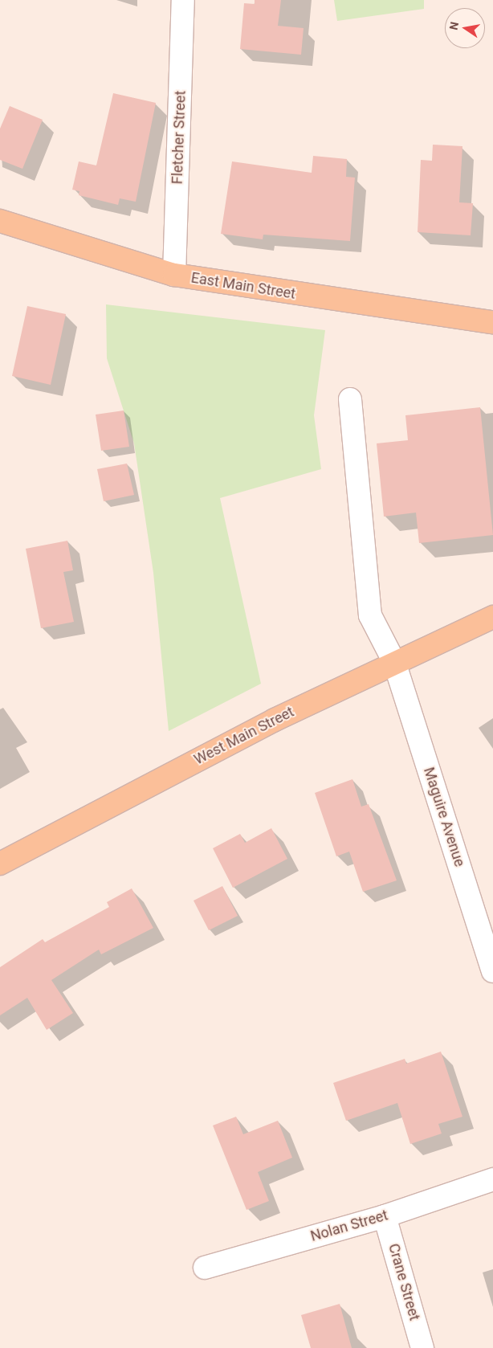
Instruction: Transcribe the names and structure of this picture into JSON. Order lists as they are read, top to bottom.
{
  "streets": {
    "main road": ["East Main Street", "West Main Street"],
    "street": [
      "Fletcher Street",
      "Maguire Avenue",
      "Nolan Street",
      "Crane Street"
    ]
  },
  "crossings": [
    ["Fletcher Street", "East Main Street"],
    ["West Main Street", "Maguire Avenue"],
    ["Nolan Street", "Crane Street"]
  ],
  "north": "left"
}
